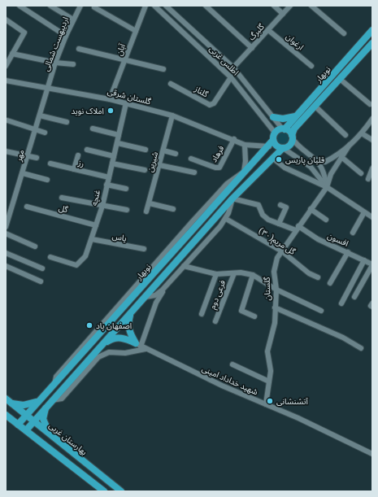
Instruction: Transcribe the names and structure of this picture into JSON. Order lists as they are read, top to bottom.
{
  "streets": {
    "main road": ["نوبهار", "بهارستان غربی"],
    "street": [
      "گلبرگ",
      "ارغوان",
      "اردیبهست شمالی",
      "آبان",
      "اطلس غربی",
      "گلناز",
      "گلستان شرقی",
      "فرهاد",
      "مهر",
      "شیرین",
      "رز",
      "غنچه",
      "گل",
      "یاس",
      "افسون",
      "گل مریم(۳۰)",
      "گلستان",
      "فرعی دوم",
      "شهید خداداد امینی"
    ]
  },
  "crossings": [
    ["گلبرگ", "ارغوان"],
    ["گلبرگ", "اطلس غربی"],
    ["اردیبهست شمالی", "گلستان شرقی"],
    ["اردیبهست شمالی", "مهر"],
    ["آبان", "گلستان شرقی"],
    ["اطلس غربی", "نوبهار"],
    ["اطلس غربی", "گلناز"],
    ["نوبهار", "گلستان شرقی"],
    ["نوبهار", "بهارستان غربی"],
    ["گلستان شرقی", "فرهاد"],
    ["گلستان شرقی", "مهر"],
    ["گلستان شرقی", "شیرین"],
    ["گلستان شرقی", "غنچه"],
    ["رز", "غنچه"],
    ["غنچه", "گل"],
    ["غنچه", "یاس"],
    ["افسون", "گلستان"],
    ["گل مریم(۳۰)", "گلستان"],
    ["گلستان", "شهید خداداد امینی"]
  ],
  "places": [
    "املاک نوید",
    "قلیان پاریس",
    "اصفهان پاد",
    "آتشنشانی"
  ]
}
